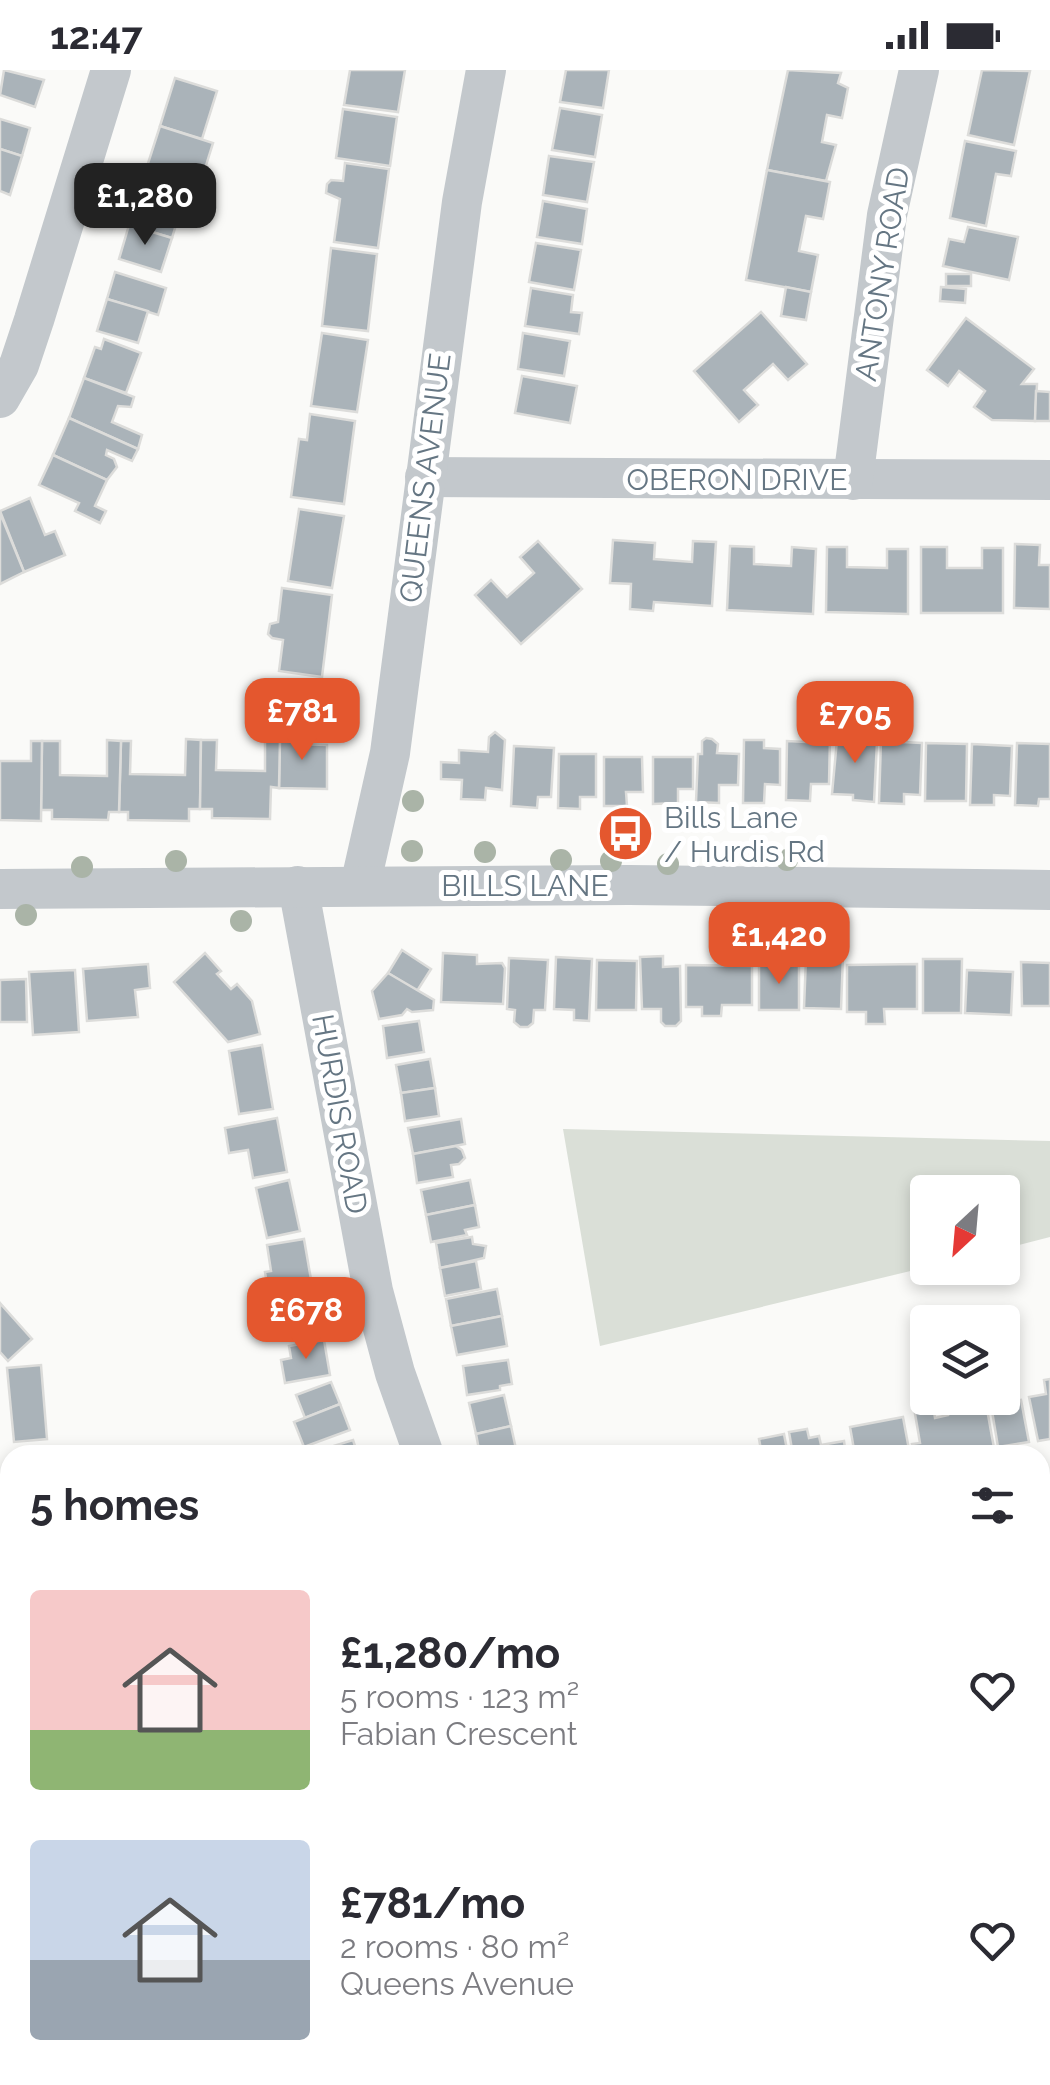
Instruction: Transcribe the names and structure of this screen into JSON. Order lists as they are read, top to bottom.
{
  "streets": {
    "street": [
      "ANTONY ROAD",
      "QUEENS AVENUE",
      "OBERON DRIVE",
      "BILLS LANE",
      "HURDIS ROAD"
    ]
  },
  "crossings": [
    ["ANTONY ROAD", "OBERON DRIVE"],
    ["QUEENS AVENUE", "OBERON DRIVE"],
    ["QUEENS AVENUE", "BILLS LANE"],
    ["BILLS LANE", "HURDIS ROAD"]
  ],
  "places": {
    "bus stop": ["Bills Lane / Hurdis Rd"]
  },
  "north": "bottom left",
  "page": {
    "status": "12:47",
    "price": [
      "£1,280",
      "£781",
      "£705",
      "£1,420",
      "£678"
    ],
    "heading": "5 homes",
    "list": [
      {
        "name": "£1,280/mo",
        "note": "5 rooms · 123 m² · Fabian Crescent"
      },
      {
        "name": "£781/mo",
        "note": "2 rooms · 80 m² · Queens Avenue"
      }
    ]
  }
}
